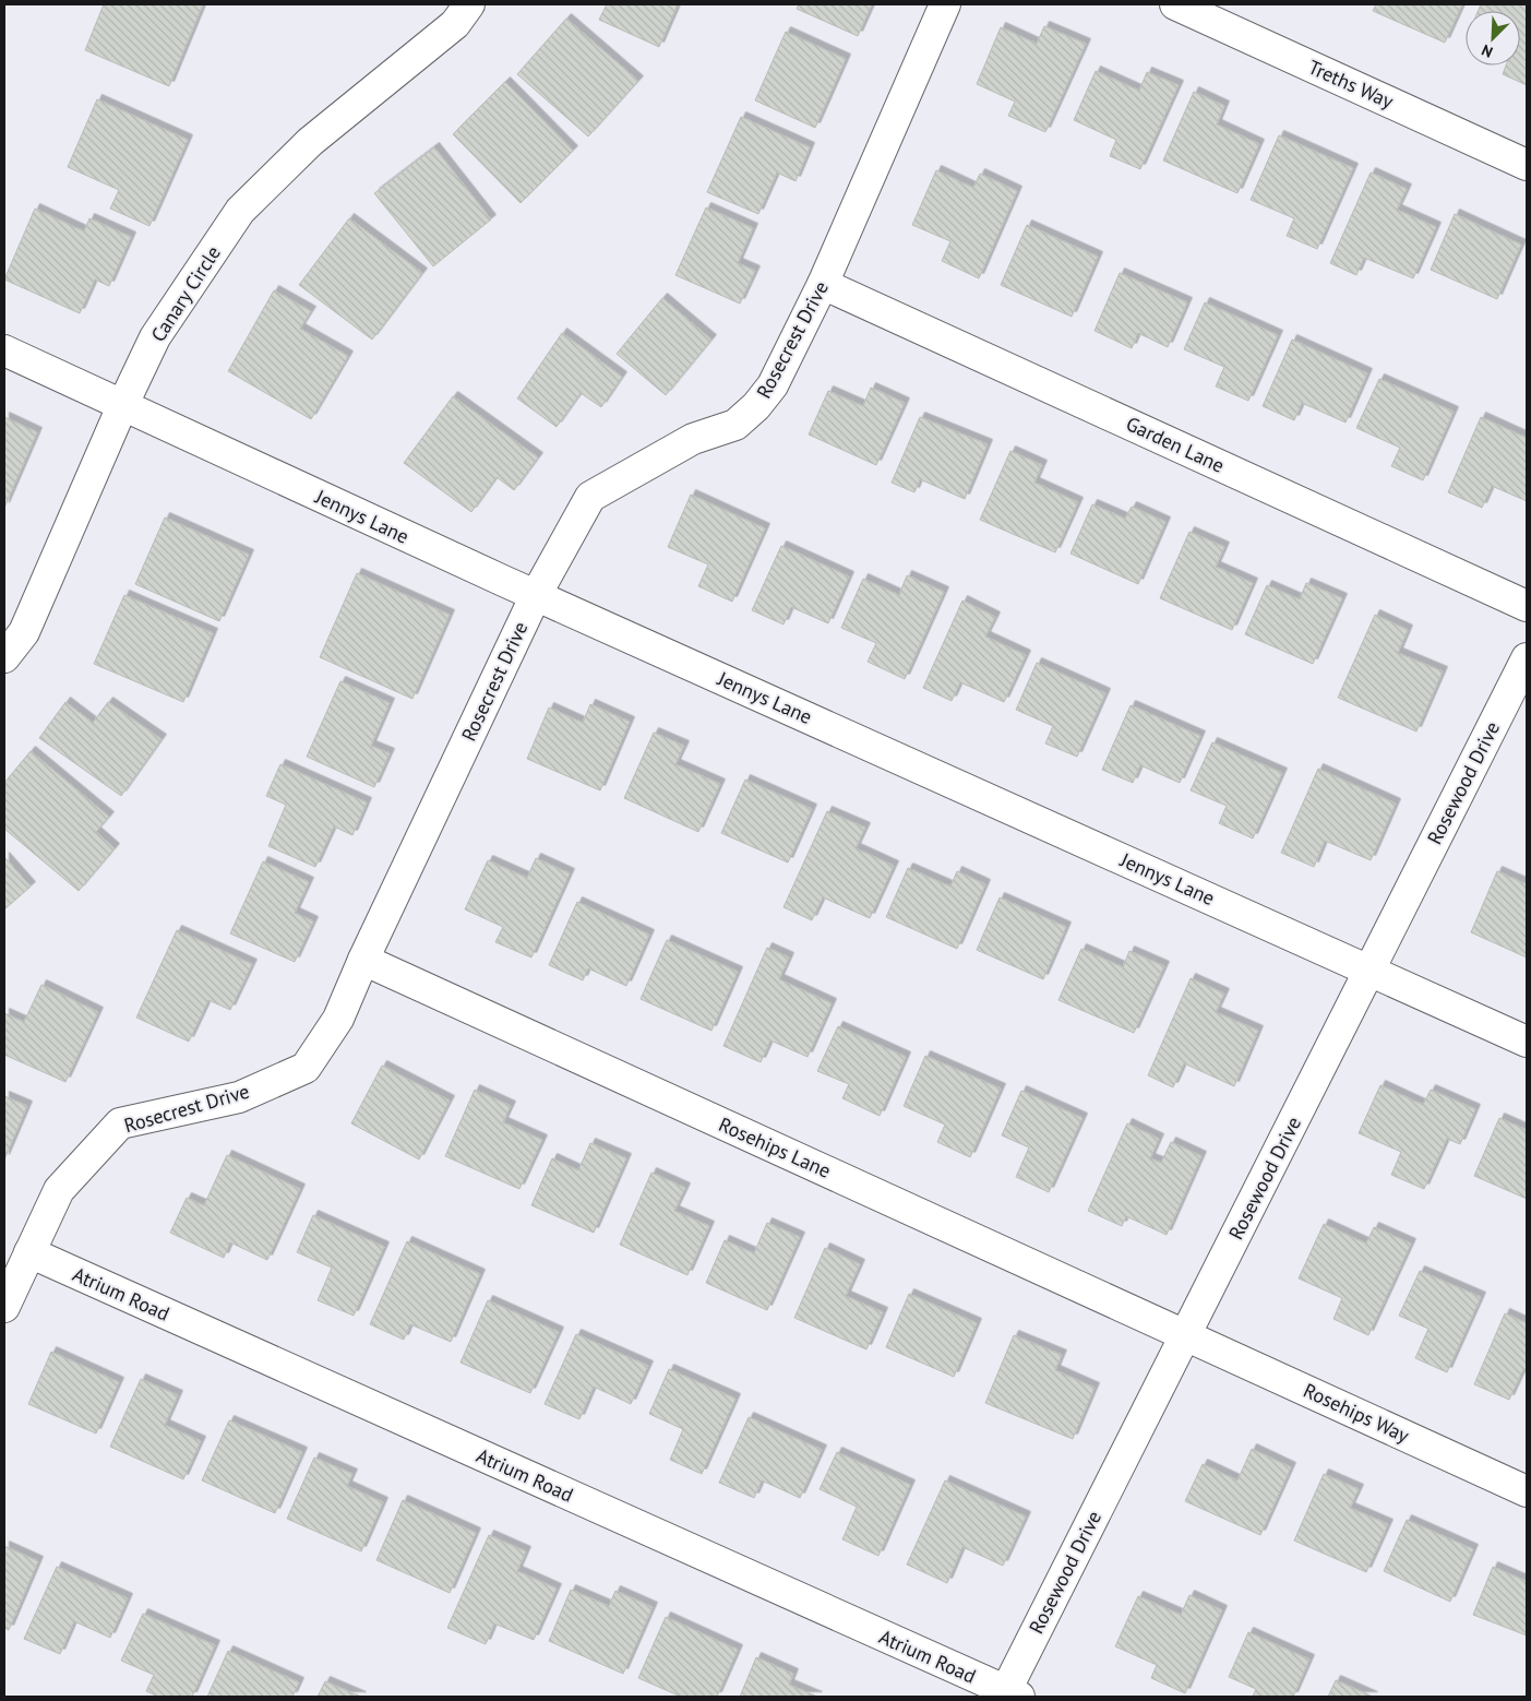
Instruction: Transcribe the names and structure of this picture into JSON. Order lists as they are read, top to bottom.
{
  "streets": {
    "street": [
      "Treths Way",
      "Canary Circle",
      "Rosecrest Drive",
      "Garden Lane",
      "Jennys Lane",
      "Rosewood Drive",
      "Rosehips Lane",
      "Atrium Road",
      "Rosehips Way"
    ]
  },
  "crossings": [
    ["Canary Circle", "Jennys Lane"],
    ["Rosecrest Drive", "Garden Lane"],
    ["Rosecrest Drive", "Jennys Lane"],
    ["Rosecrest Drive", "Rosehips Lane"],
    ["Rosecrest Drive", "Atrium Road"],
    ["Jennys Lane", "Rosewood Drive"],
    ["Rosewood Drive", "Rosehips Lane"],
    ["Rosewood Drive", "Atrium Road"],
    ["Rosewood Drive", "Rosehips Way"],
    ["Rosehips Lane", "Rosehips Way"]
  ],
  "north": "bottom left"
}
